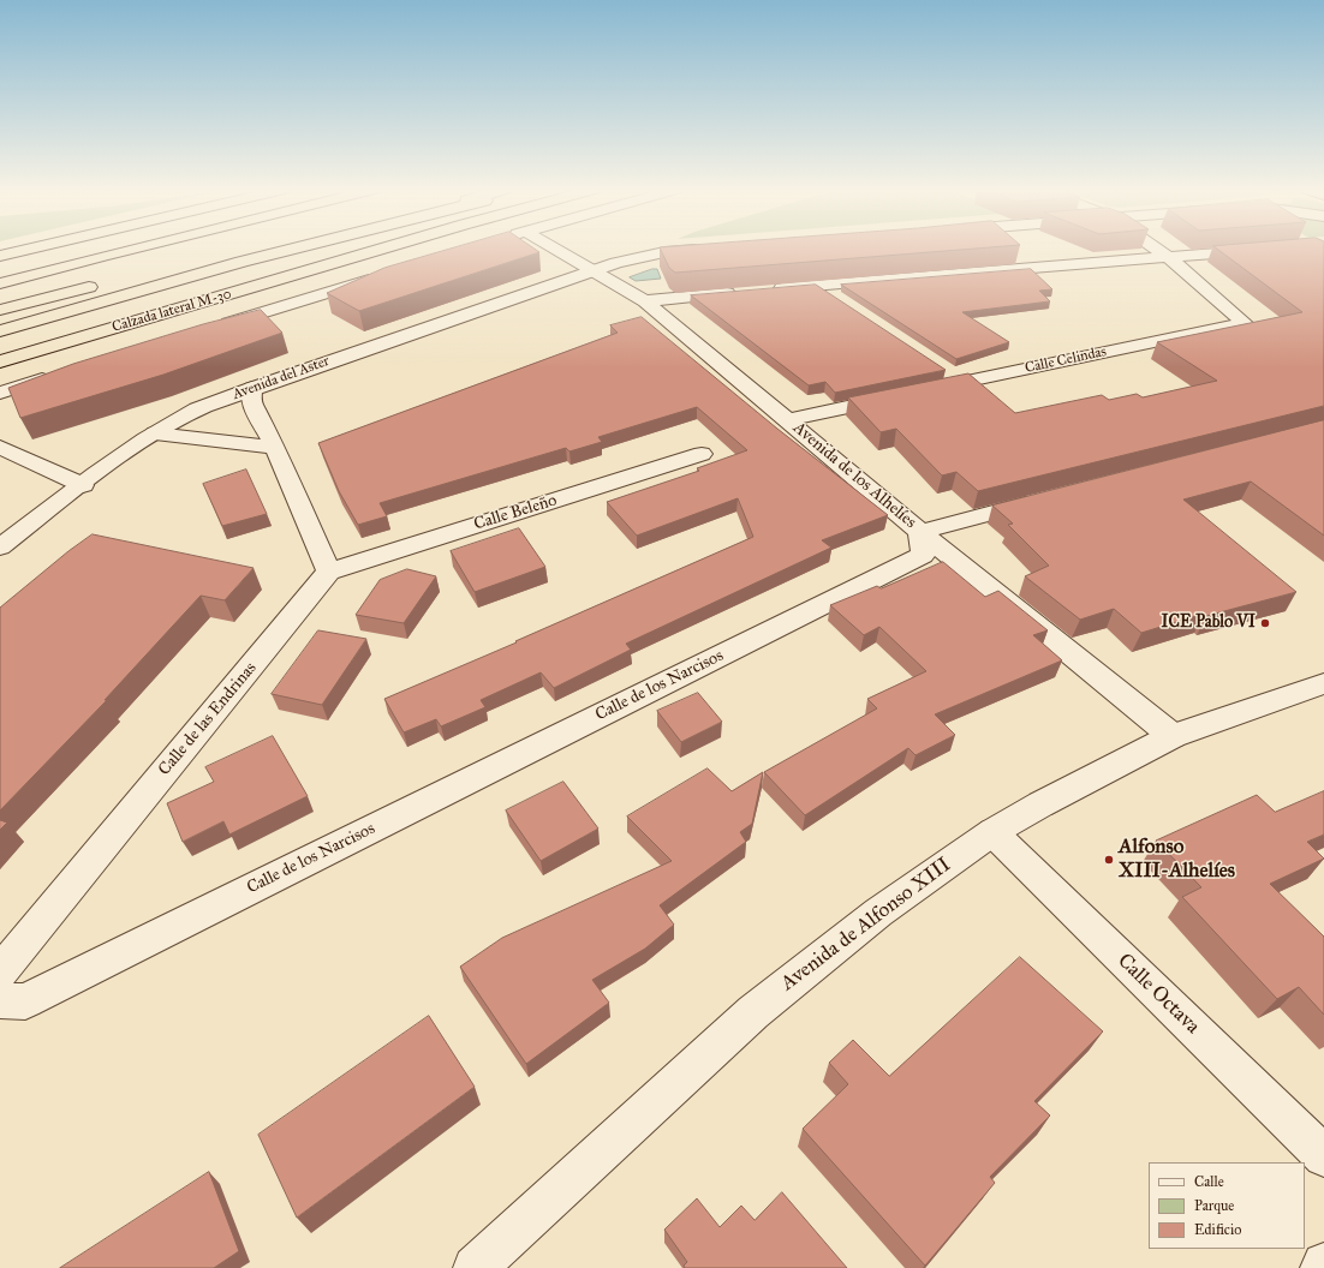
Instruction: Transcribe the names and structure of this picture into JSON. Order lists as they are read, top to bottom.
{
  "streets": {
    "highway": ["Calzada lateral M-30"],
    "street": [
      "Calle Celindas",
      "Avenida del Aster",
      "Avenida de los Alhelíes",
      "Calle Beleño",
      "Calle de los Narcisos",
      "Calle de las Endrinas",
      "Avenida de Alfonso XIII",
      "Calle Octava"
    ]
  },
  "crossings": [
    ["Avenida del Aster", "Avenida de los Alhelíes"],
    ["Avenida de los Alhelíes", "Calle de los Narcisos"],
    ["Avenida de los Alhelíes", "Avenida de Alfonso XIII"],
    ["Calle Beleño", "Calle de las Endrinas"],
    ["Avenida de Alfonso XIII", "Calle Octava"]
  ],
  "places": ["ICE Pablo VI", "Alfonso XIII-Alhelíes"],
  "legend": ["Calle", "Parque", "Edificio"]
}
